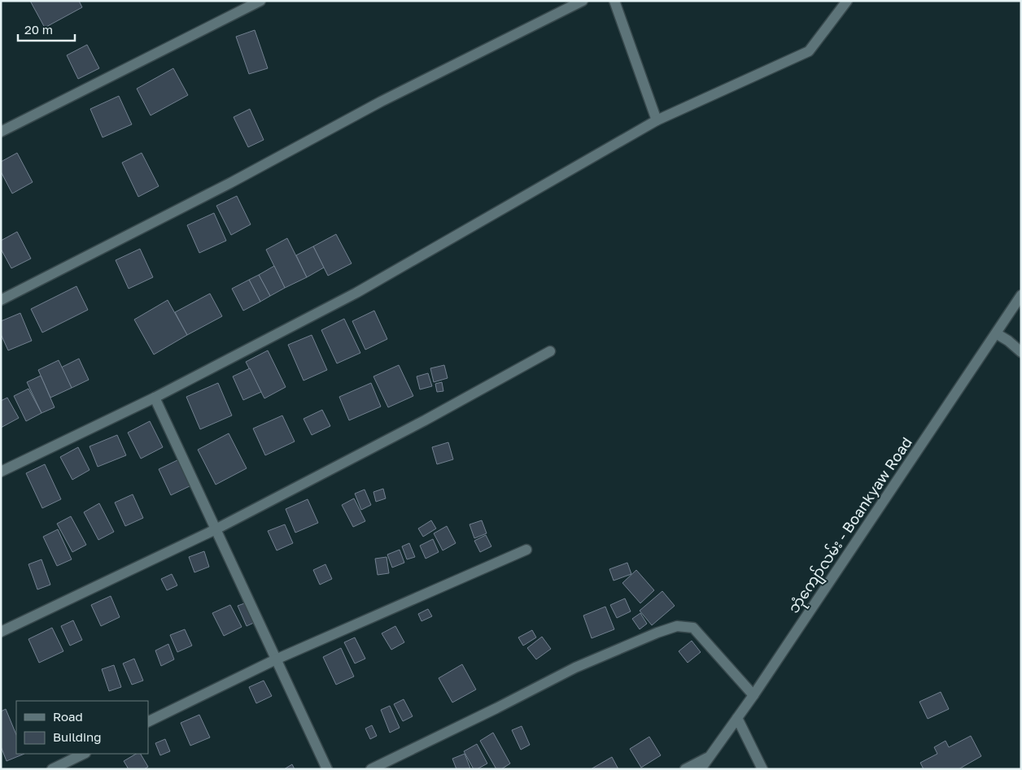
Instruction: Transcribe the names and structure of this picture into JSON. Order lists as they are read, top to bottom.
{
  "streets": {
    "street": ["ဘုံကျော်လမ်း - Boankyaw Road"]
  },
  "legend": ["Road", "Building"],
  "scale_bar": "20 m"
}
